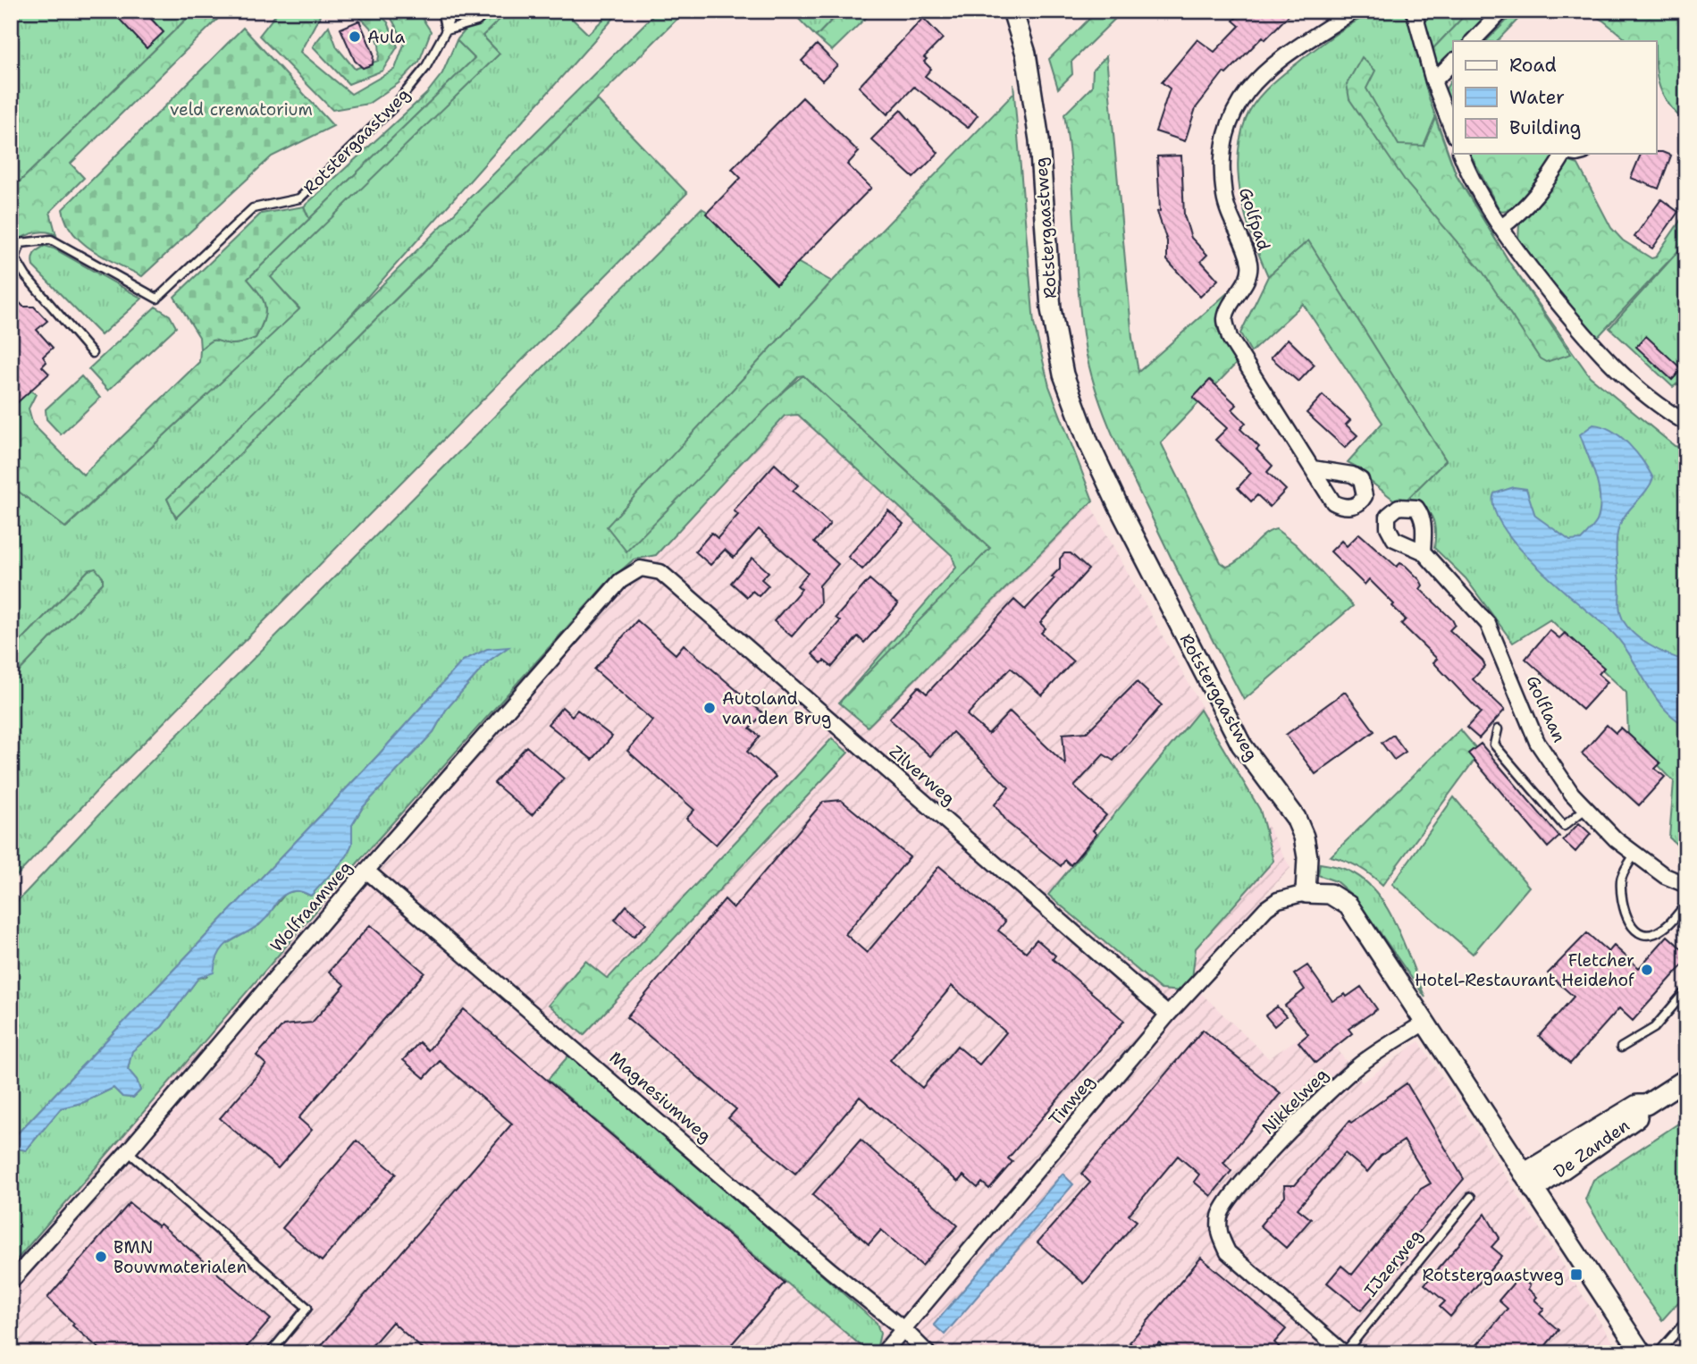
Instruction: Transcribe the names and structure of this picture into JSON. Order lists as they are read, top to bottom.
{
  "streets": {
    "street": [
      "Rotstergaastweg",
      "Golfpad",
      "Golflaan",
      "Zilverweg",
      "Wolfraamweg",
      "Magnesiumweg",
      "Tinweg",
      "Nikkelweg",
      "De Zanden",
      "IJzerweg"
    ]
  },
  "crossings": [
    ["Rotstergaastweg", "Tinweg"],
    ["Zilverweg", "Wolfraamweg"],
    ["Zilverweg", "Tinweg"],
    ["Wolfraamweg", "Magnesiumweg"],
    ["Magnesiumweg", "Tinweg"],
    ["Nikkelweg", "IJzerweg"]
  ],
  "parks": ["veld crematorium"],
  "places": {
    "other": [
      "Aula",
      "Autoland van den Brug",
      "Fletcher Hotel-Restaurant Heidehof",
      "BMN Bouwmaterialen"
    ],
    "transit": ["Rotstergaastweg"]
  },
  "legend": ["Road", "Water", "Building"]
}
